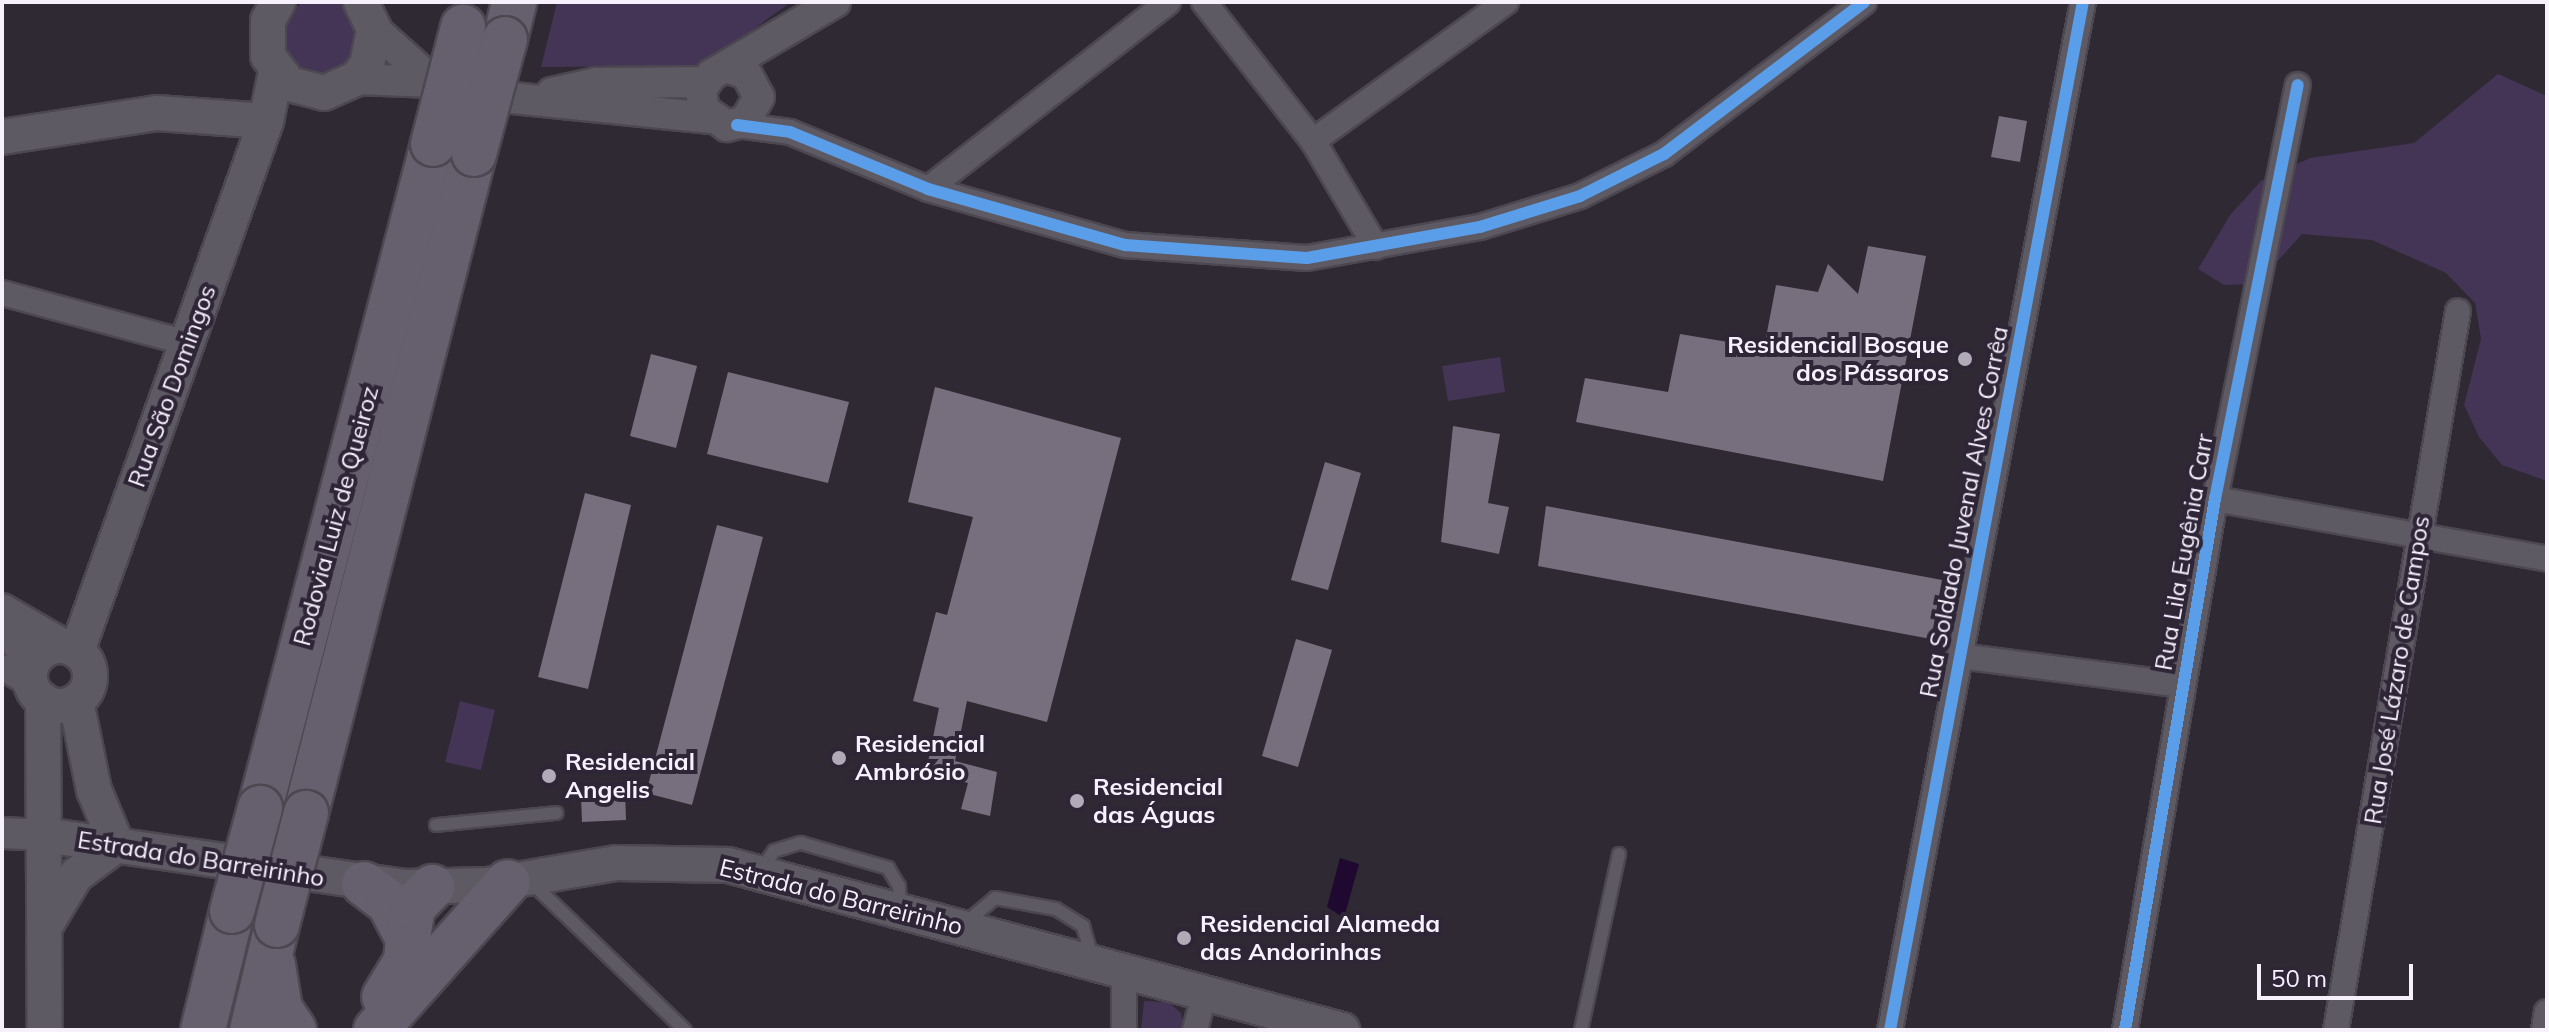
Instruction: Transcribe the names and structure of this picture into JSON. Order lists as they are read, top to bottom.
{
  "streets": {
    "highway": ["Rodovia Luiz de Queiroz"],
    "main road": ["Rua São Domingos", "Estrada do Barreirinho"],
    "street": ["Rua Soldado Juvenal Alves Corrêa", "Rua Lila Eugênia Carr", "Rua José Lázaro de Campos"]
  },
  "places": [
    "Residencial Bosque dos Pássaros",
    "Residencial Ambrósio",
    "Residencial Angelis",
    "Residencial das Águas",
    "Residencial Alameda das Andorinhas"
  ],
  "scale_bar": "50 m"
}
